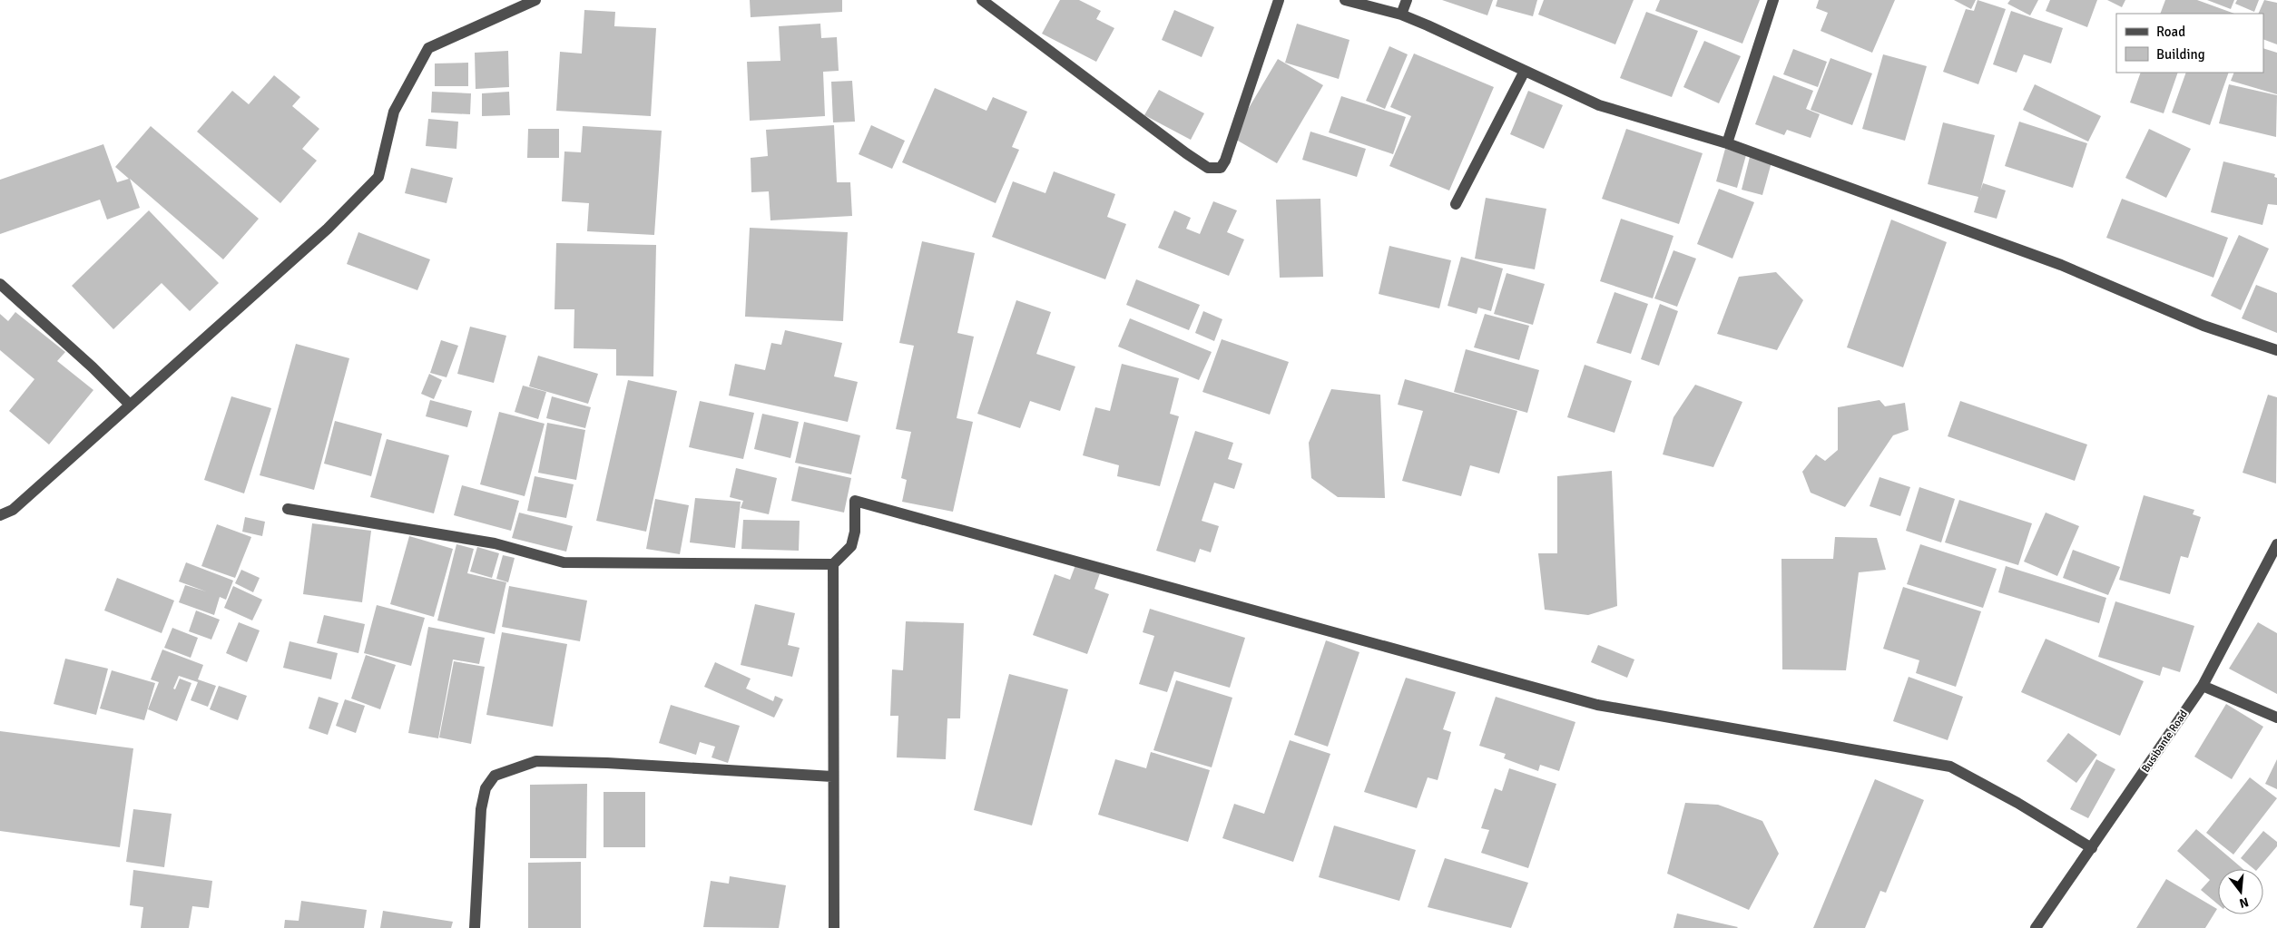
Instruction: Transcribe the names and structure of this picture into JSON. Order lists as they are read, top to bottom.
{
  "streets": {
    "street": ["Busibante Road"]
  },
  "legend": ["Road", "Building"],
  "north": "bottom"
}
